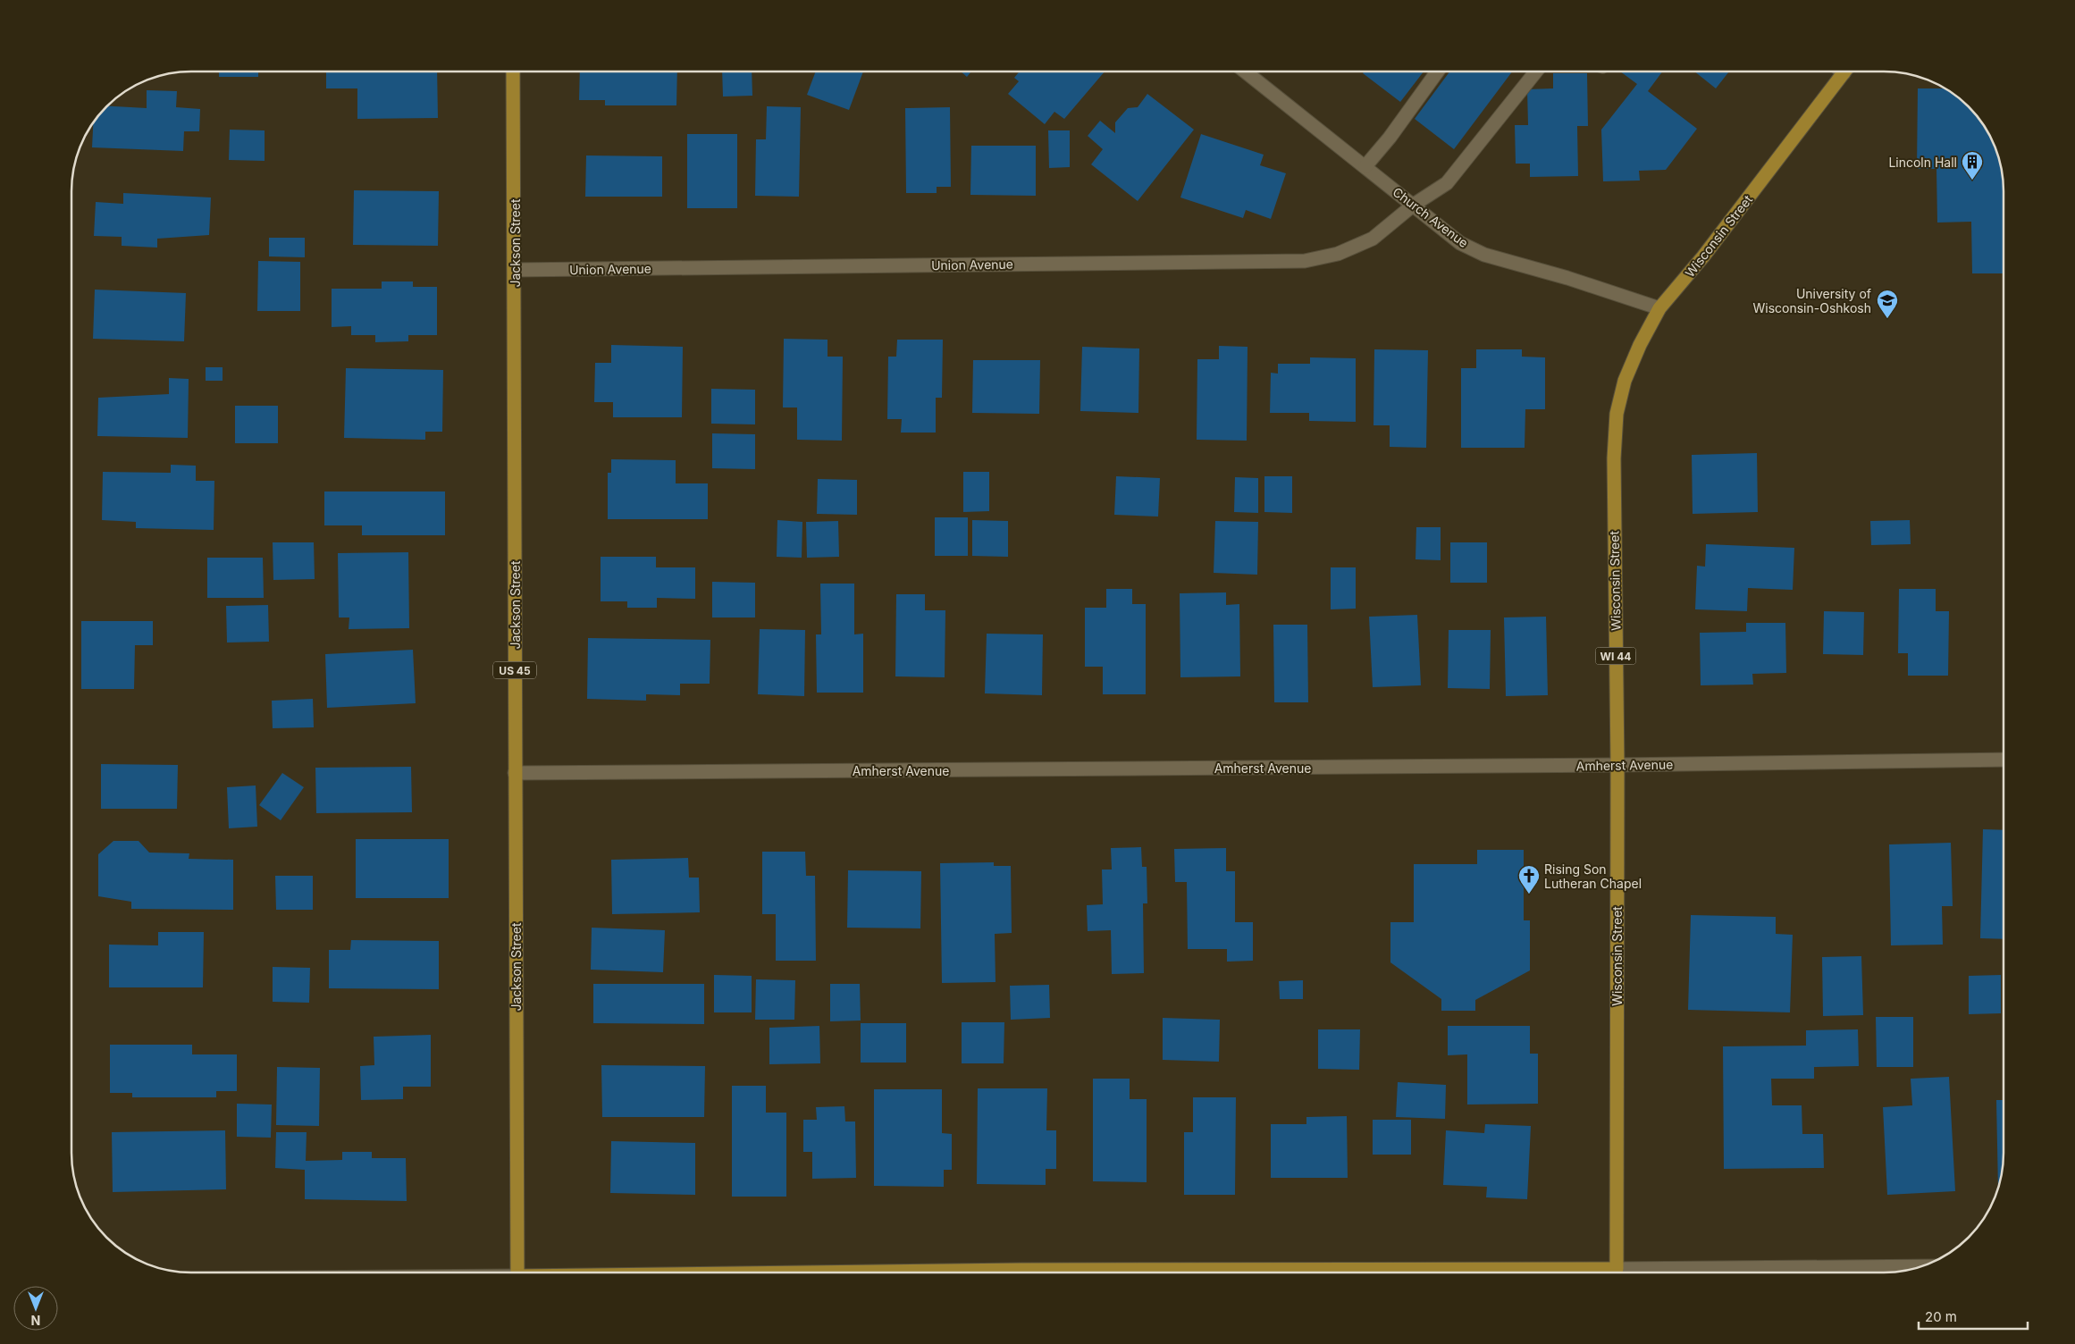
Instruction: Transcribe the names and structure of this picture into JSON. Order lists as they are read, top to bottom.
{
  "streets": {
    "main road": [
      "Wisconsin Street",
      "Jackson Street",
      "WI 44",
      "US 45"
    ],
    "street": ["Church Avenue", "Union Avenue", "Amherst Avenue"]
  },
  "crossings": [
    ["Church Avenue", "Wisconsin Street"],
    ["Church Avenue", "Union Avenue"],
    ["Wisconsin Street", "Amherst Avenue"],
    ["Jackson Street", "Union Avenue"],
    ["Jackson Street", "Amherst Avenue"]
  ],
  "places": {
    "building": ["Lincoln Hall"],
    "school or university": ["University of Wisconsin-Oshkosh"],
    "church": ["Rising Son Lutheran Chapel"]
  },
  "scale_bar": "20 m",
  "north": "bottom"
}
